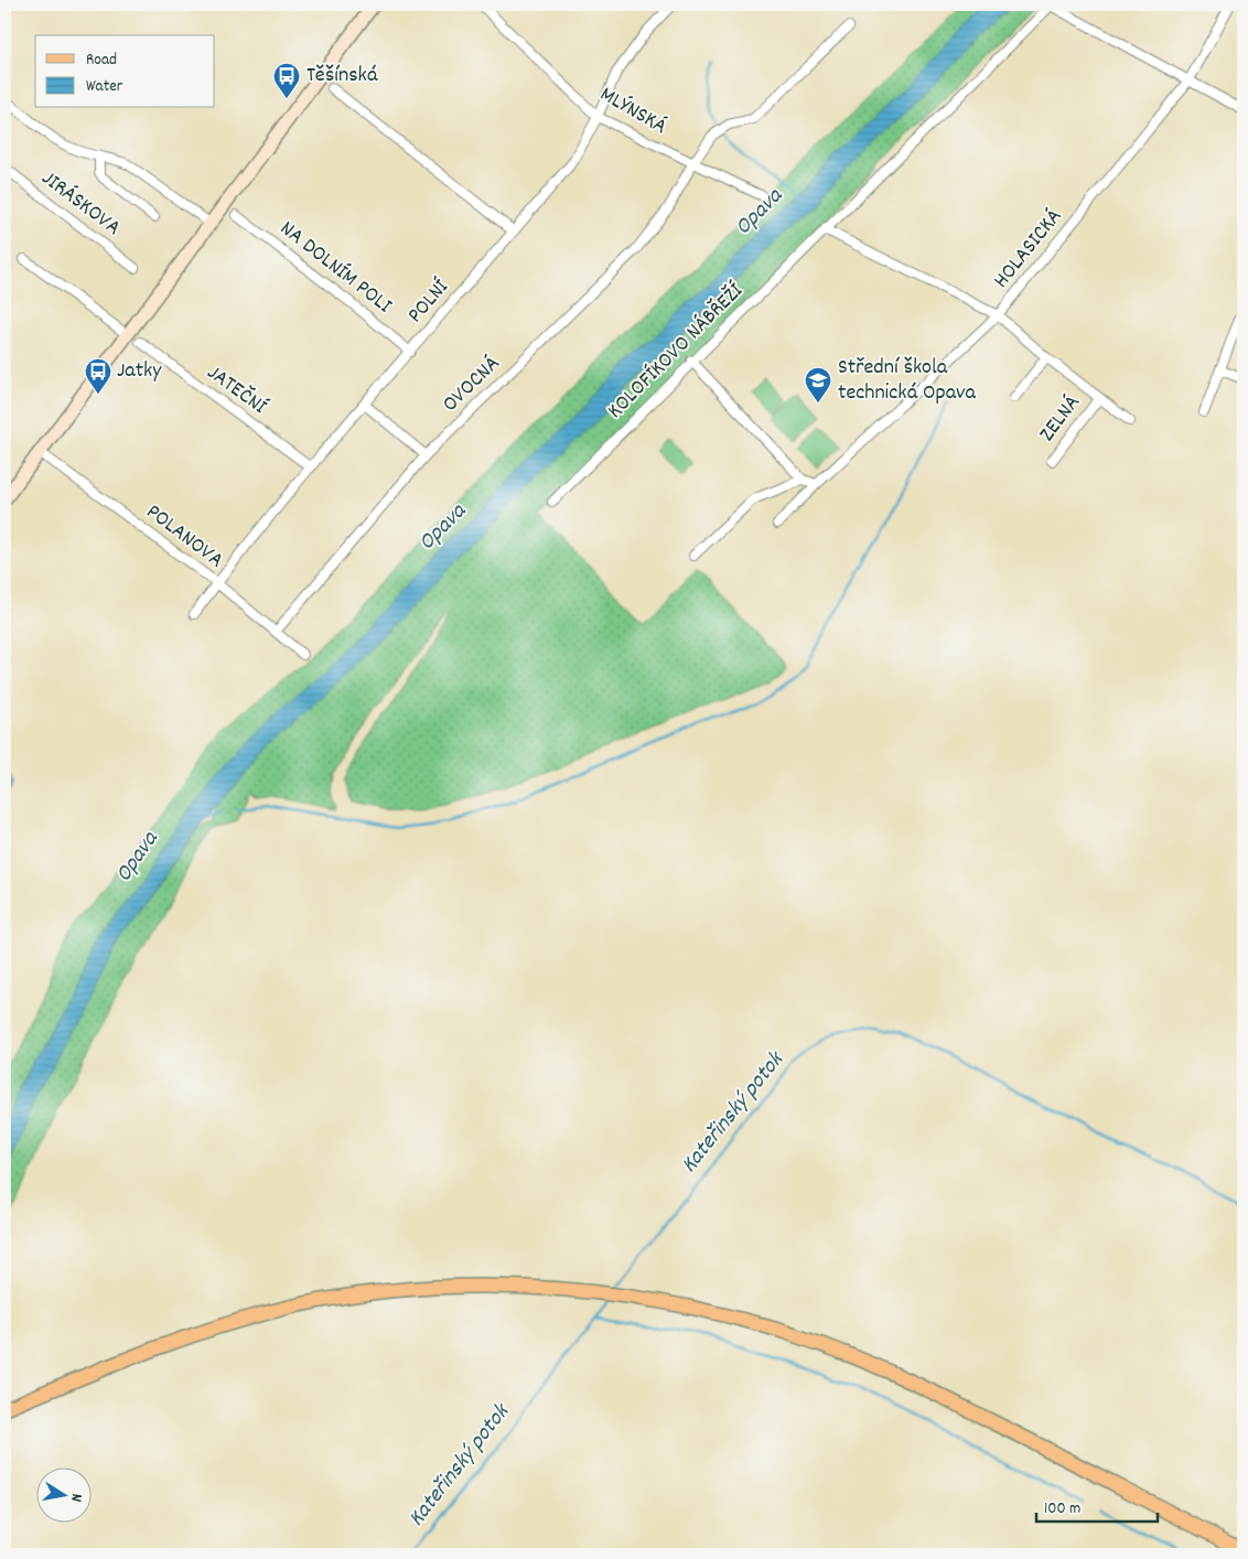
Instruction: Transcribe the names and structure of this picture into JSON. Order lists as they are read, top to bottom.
{
  "streets": {
    "street": [
      "MLÝNSKÁ",
      "JIRÁSKOVA",
      "HOLASICKÁ",
      "NA DOLNÍM POLI",
      "POLNÍ",
      "KOLOFÍKOVO NÁBŘEŽÍ",
      "OVOCNÁ",
      "JATEČNÍ",
      "ZELNÁ",
      "POLANOVA"
    ]
  },
  "crossings": [
    ["MLÝNSKÁ", "POLNÍ"],
    ["MLÝNSKÁ", "OVOCNÁ"],
    ["HOLASICKÁ", "ZELNÁ"],
    ["NA DOLNÍM POLI", "POLNÍ"],
    ["POLNÍ", "JATEČNÍ"],
    ["POLNÍ", "POLANOVA"],
    ["OVOCNÁ", "POLANOVA"]
  ],
  "water": ["Opava", "Kateřinský potok"],
  "places": {
    "bus stop": ["Těšínská", "Jatky"],
    "school or university": ["Střední škola technická Opava"]
  },
  "legend": ["Road", "Water"],
  "scale_bar": "100 m",
  "north": "right"
}
